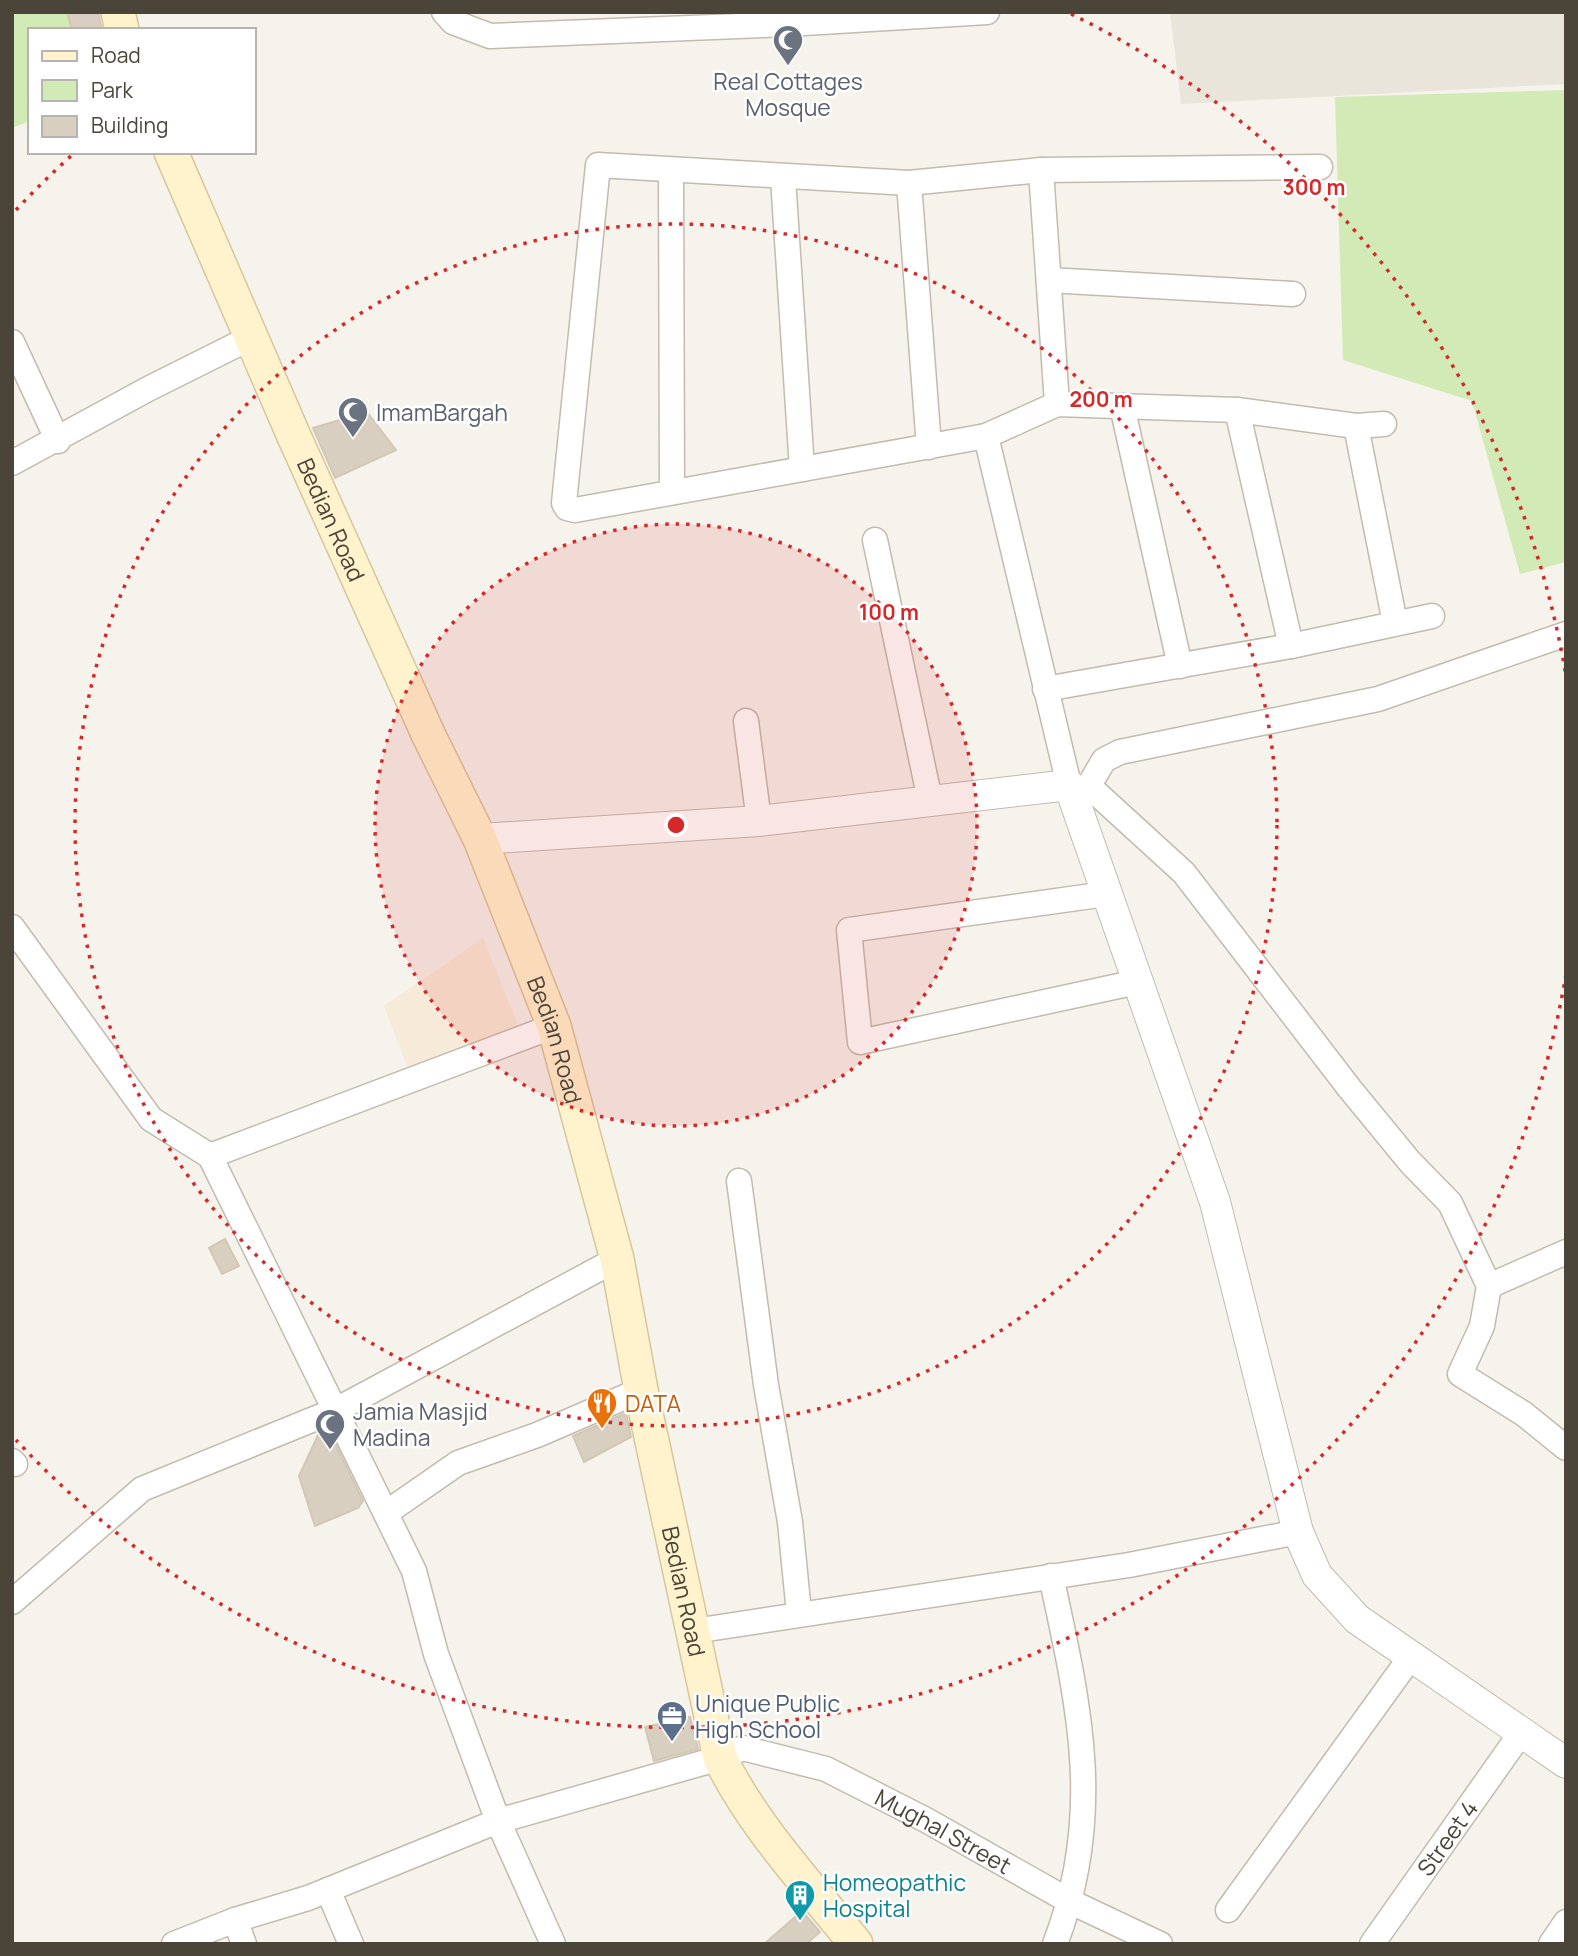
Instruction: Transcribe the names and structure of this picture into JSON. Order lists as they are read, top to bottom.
{
  "streets": {
    "main road": ["Bedian Road"],
    "street": ["Mughal Street", "Street 4"]
  },
  "crossings": [
    ["Bedian Road", "Mughal Street"]
  ],
  "places": {
    "mosque": ["Real Cottages Mosque", "ImamBargah", "Jamia Masjid Madina"],
    "restaurant": ["DATA"],
    "office": ["Unique Public High School"],
    "building": ["Homeopathic Hospital"]
  },
  "legend": ["Road", "Park", "Building"],
  "rings": ["300 m", "200 m", "100 m"]
}
